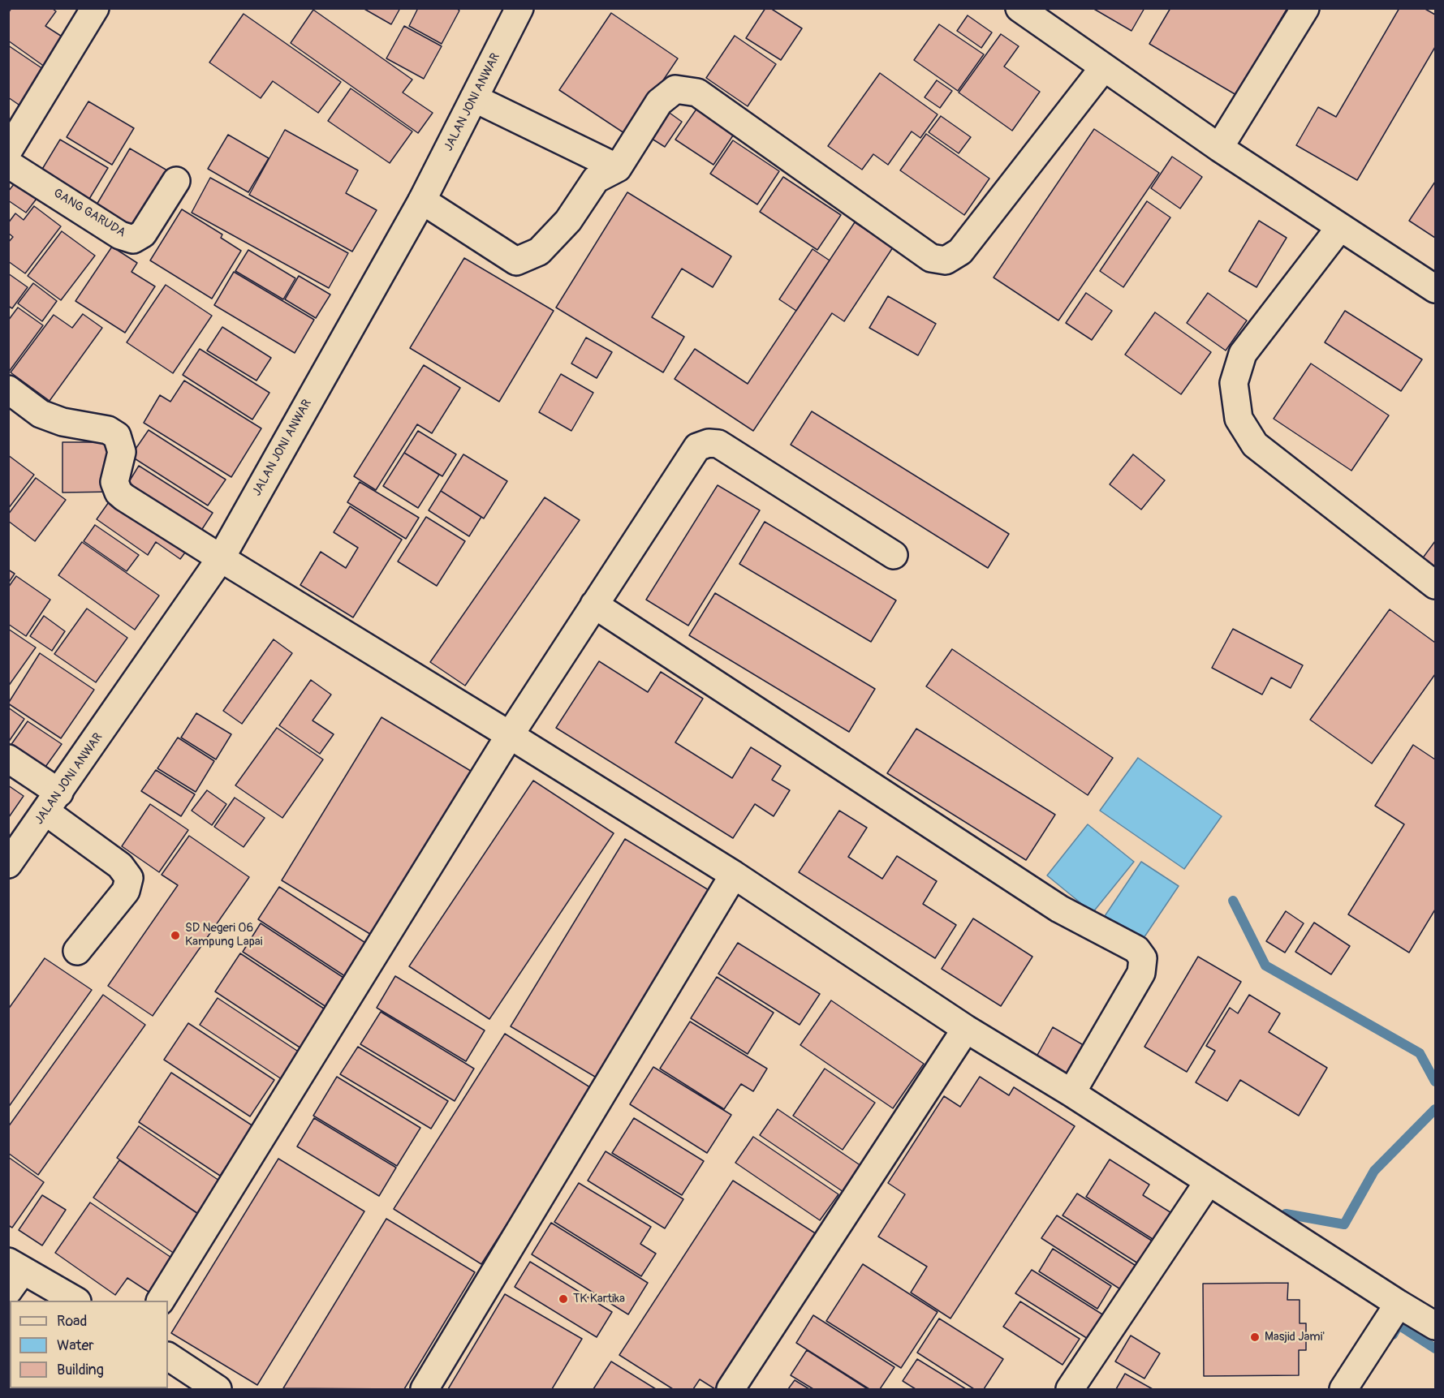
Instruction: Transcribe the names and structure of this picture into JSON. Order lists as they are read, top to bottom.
{
  "streets": {
    "street": ["JALAN JONI ANWAR", "GANG GARUDA"]
  },
  "places": ["SD Negeri 06 Kampung Lapai", "TK Kartika", "Masjid Jami'"],
  "legend": ["Road", "Water", "Building"]
}
